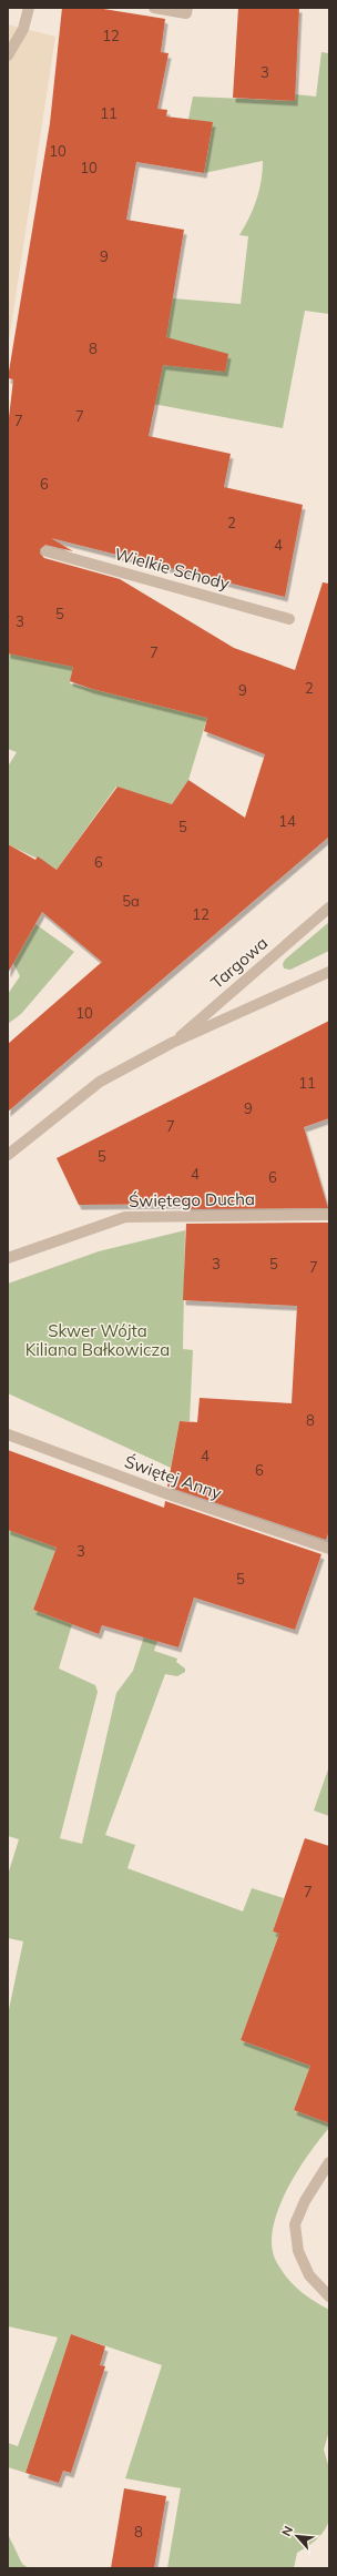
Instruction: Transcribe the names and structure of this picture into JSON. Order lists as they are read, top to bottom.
{
  "streets": {
    "street": [
      "Wielkie Schody",
      "Targowa",
      "Świętego Ducha",
      "Świętej Anny"
    ]
  },
  "parks": ["Skwer Wójta Kiliana Bałkowicza"],
  "house_numbers": [
    "12",
    "3",
    "11",
    "10",
    "10",
    "9",
    "8",
    "7",
    "7",
    "6",
    "2",
    "4",
    "5",
    "3",
    "7",
    "2",
    "9",
    "14",
    "5",
    "6",
    "5a",
    "12",
    "10",
    "11",
    "9",
    "7",
    "5",
    "4",
    "6",
    "3",
    "5",
    "7",
    "8",
    "4",
    "6",
    "3",
    "5",
    "7",
    "8"
  ],
  "north": "top left"
}
